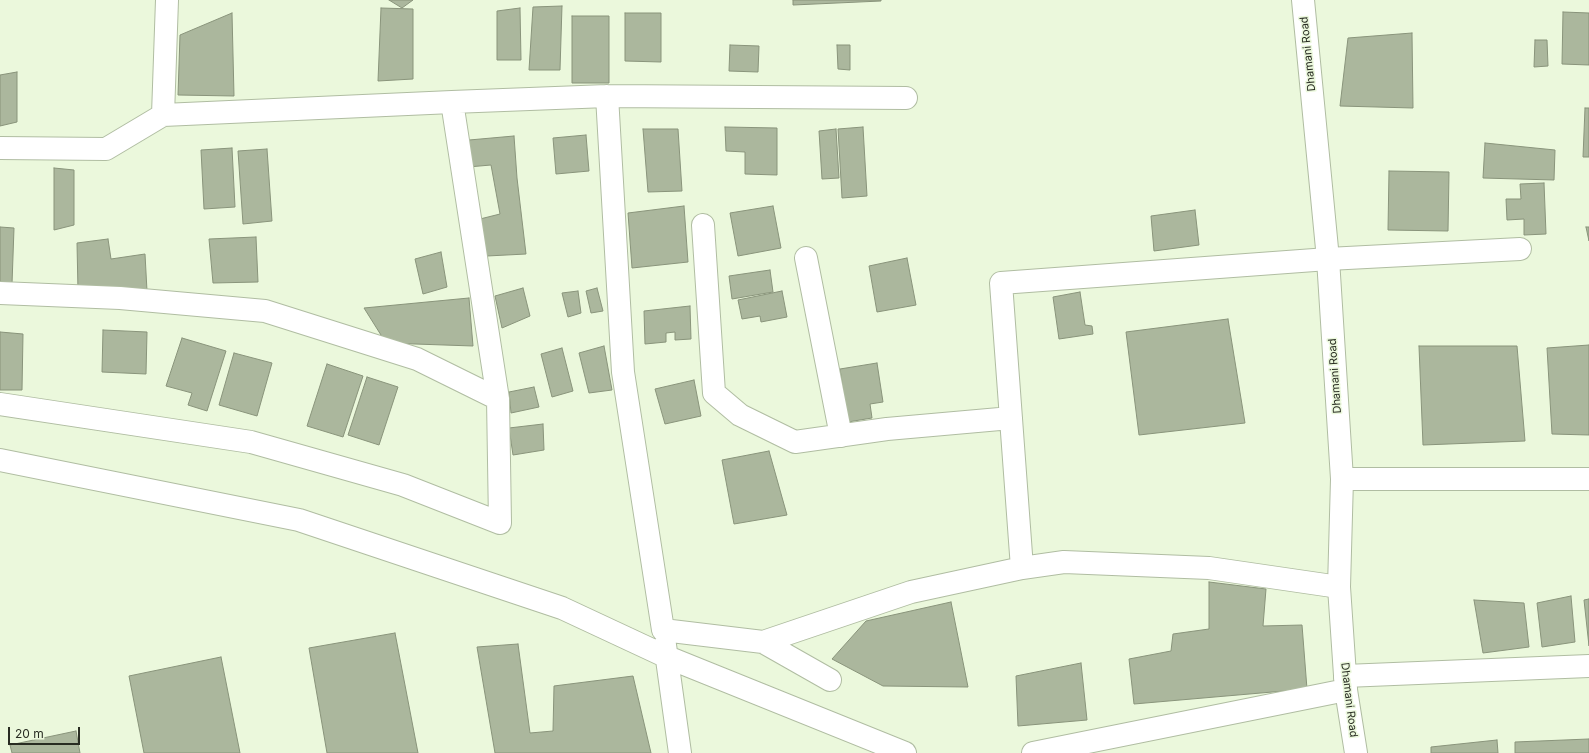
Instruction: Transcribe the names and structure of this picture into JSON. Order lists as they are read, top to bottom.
{
  "streets": {
    "street": ["Dhamani Road"]
  },
  "scale_bar": "20 m"
}
